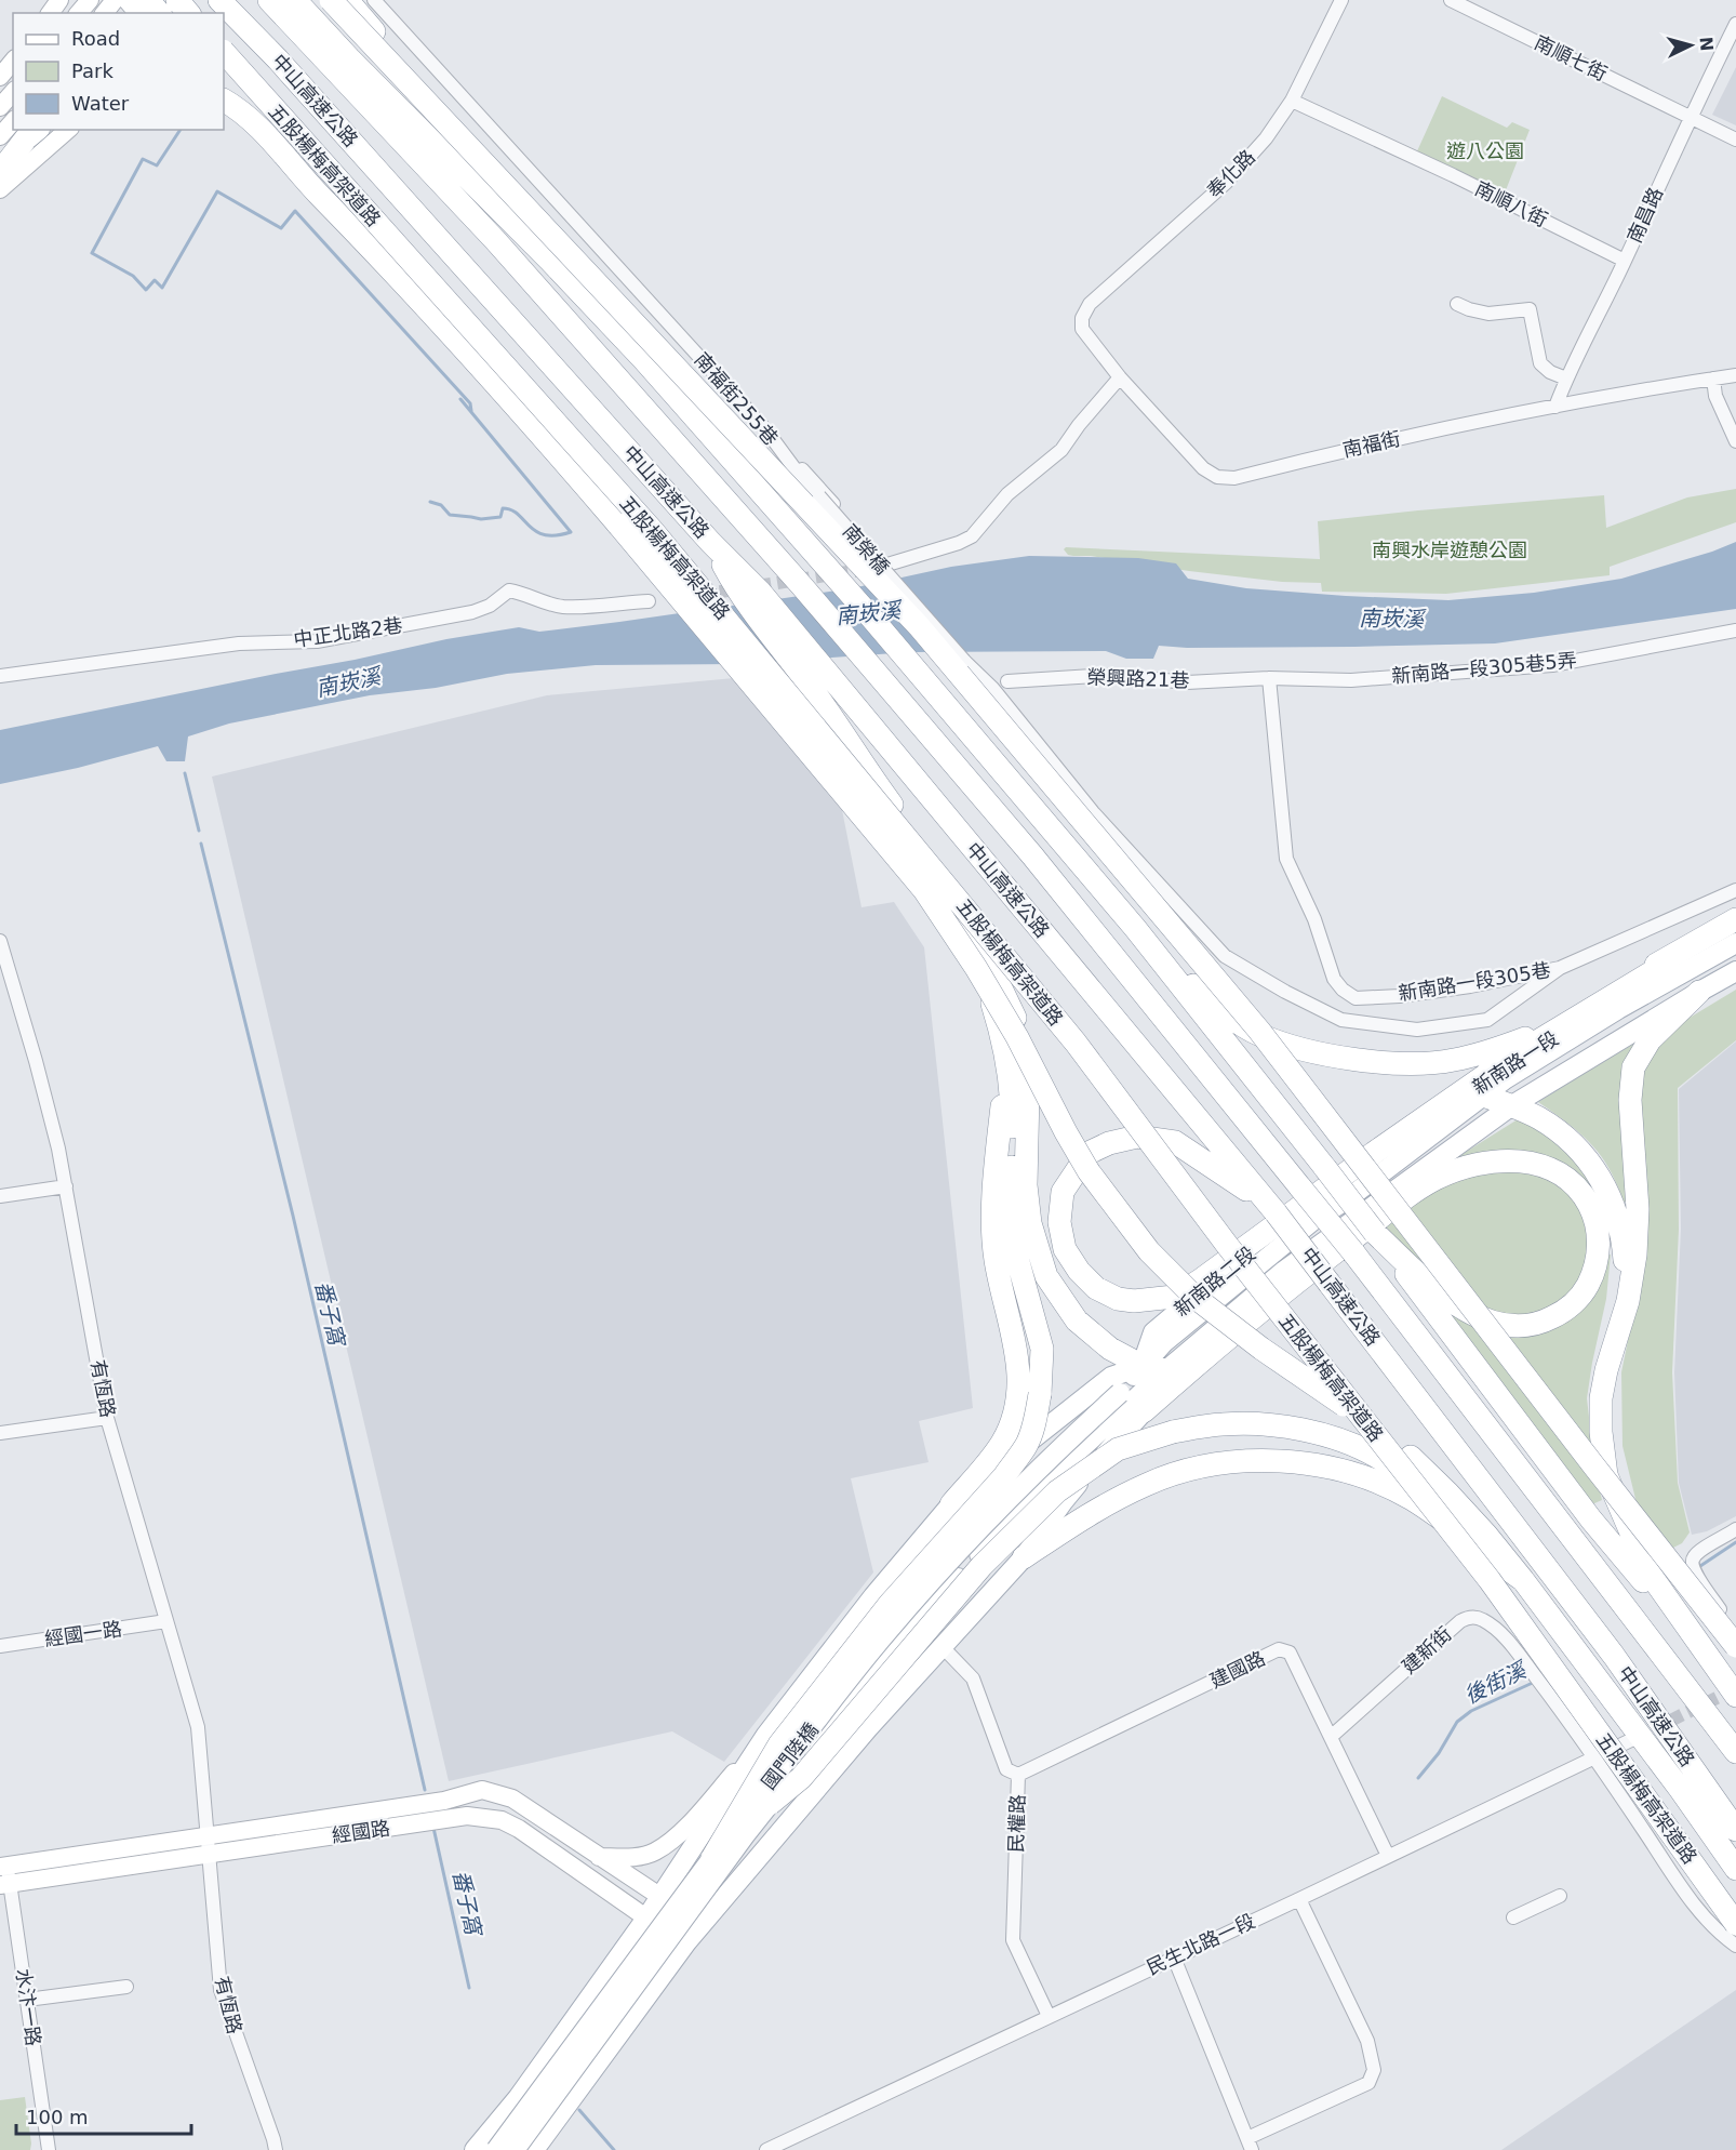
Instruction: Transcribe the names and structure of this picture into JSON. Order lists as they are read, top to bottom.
{
  "streets": {
    "highway": ["中山高速公路", "五股楊梅高架道路"],
    "main road": ["新南路一段", "新南路二段", "國門陸橋"],
    "street": [
      "南順七街",
      "奉化路",
      "南順八街",
      "南昌路",
      "南福街255巷",
      "南福街",
      "南榮橋",
      "中正北路2巷",
      "新南路一段305巷5弄",
      "榮興路21巷",
      "新南路一段305巷",
      "有恆路",
      "經國一路",
      "建新街",
      "建國路",
      "民權路",
      "經國路",
      "民生北路一段",
      "水汴一路"
    ]
  },
  "crossings": [
    ["南順七街", "南昌路"],
    ["奉化路", "南順八街"],
    ["奉化路", "南福街"],
    ["南順八街", "南昌路"],
    ["南昌路", "南福街"],
    ["南福街255巷", "南福街"],
    ["南福街255巷", "南榮橋"],
    ["南榮橋", "新南路一段305巷"],
    ["新南路一段305巷5弄", "榮興路21巷"],
    ["新南路一段305巷5弄", "新南路一段305巷"],
    ["榮興路21巷", "新南路一段305巷"],
    ["新南路一段", "新南路二段"],
    ["新南路二段", "國門陸橋"],
    ["有恆路", "經國一路"],
    ["有恆路", "經國路"],
    ["建新街", "建國路"],
    ["建新街", "民生北路一段"],
    ["建國路", "民權路"],
    ["建國路", "民生北路一段"],
    ["民權路", "民生北路一段"],
    ["經國路", "水汴一路"]
  ],
  "water": ["南崁溪", "番子窩", "後街溪"],
  "parks": ["遊八公園", "南興水岸遊憩公園"],
  "legend": ["Road", "Park", "Water"],
  "scale_bar": "100 m",
  "north": "right"
}
